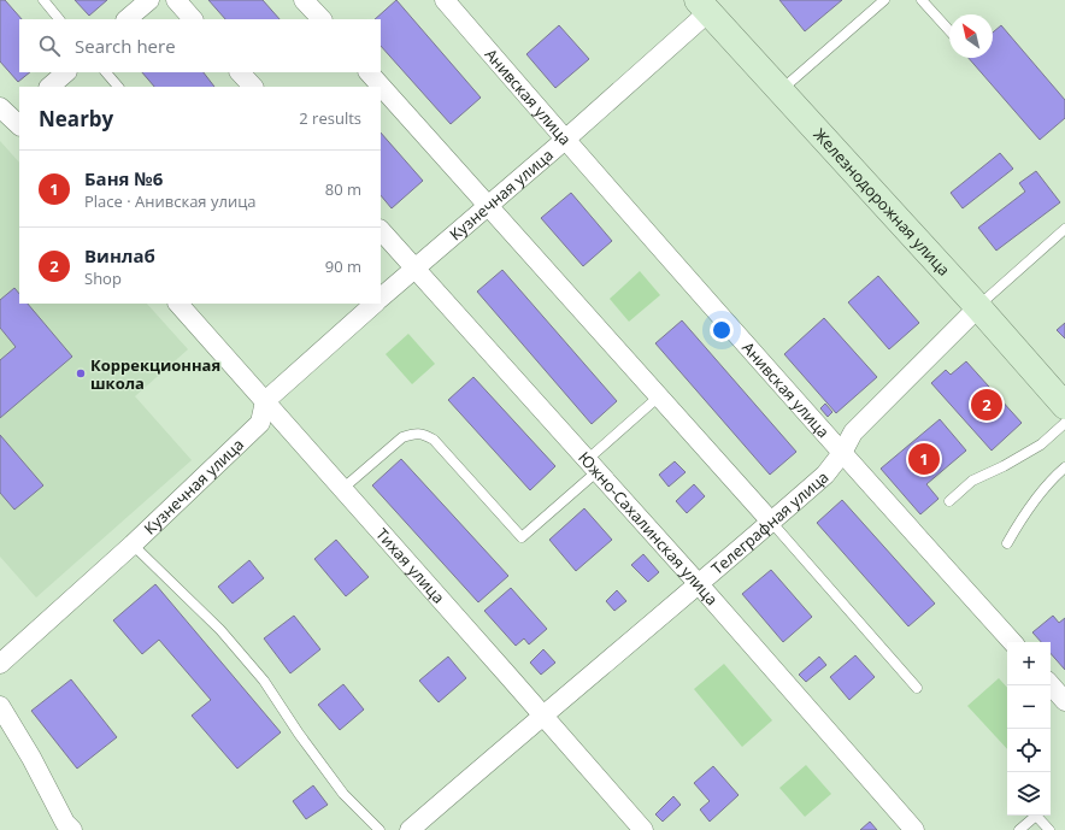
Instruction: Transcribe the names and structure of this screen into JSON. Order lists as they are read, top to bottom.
{
  "streets": {
    "main road": ["Железнодорожная улица"],
    "street": [
      "Анивская улица",
      "Кузнечная улица",
      "Телеграфная улица",
      "Южно-Сахалинская улица",
      "Тихая улица"
    ]
  },
  "crossings": [
    ["Анивская улица", "Кузнечная улица"],
    ["Анивская улица", "Телеграфная улица"],
    ["Кузнечная улица", "Железнодорожная улица"],
    ["Кузнечная улица", "Южно-Сахалинская улица"],
    ["Кузнечная улица", "Тихая улица"],
    ["Железнодорожная улица", "Телеграфная улица"],
    ["Телеграфная улица", "Южно-Сахалинская улица"],
    ["Телеграфная улица", "Тихая улица"]
  ],
  "places": ["Коррекционная школа"],
  "north": "top left",
  "page": {
    "search": "Search here",
    "heading": ["Nearby", "2 results"],
    "list": [
      {
        "mark": "1",
        "name": "Баня №6",
        "note": "Place · Анивская улица",
        "value": "80 m"
      },
      {
        "mark": "2",
        "name": "Винлаб",
        "note": "Shop",
        "value": "90 m"
      }
    ],
    "pins": ["2", "1"],
    "map_buttons": ["+", "−"]
  }
}
